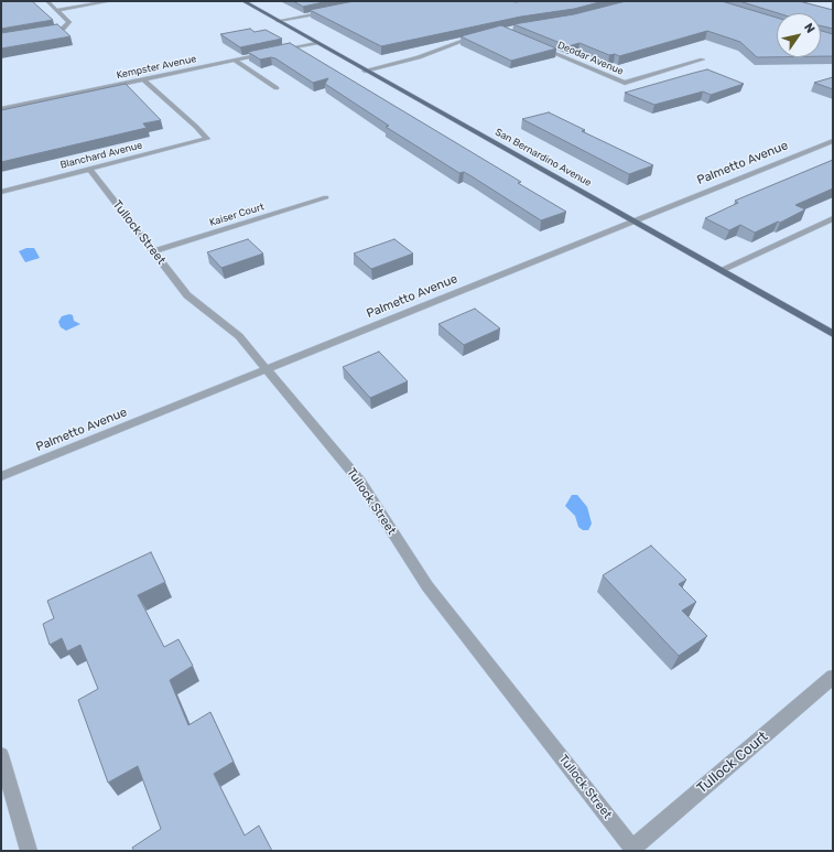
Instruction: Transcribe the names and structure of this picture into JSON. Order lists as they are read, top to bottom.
{
  "streets": {
    "main road": ["San Bernardino Avenue"],
    "street": [
      "Deodar Avenue",
      "Kempster Avenue",
      "Blanchard Avenue",
      "Palmetto Avenue",
      "Kaiser Court",
      "Tullock Street",
      "Tullock Court"
    ]
  },
  "crossings": [
    ["Kempster Avenue", "Blanchard Avenue"],
    ["Blanchard Avenue", "Tullock Street"],
    ["San Bernardino Avenue", "Palmetto Avenue"],
    ["Palmetto Avenue", "Tullock Street"],
    ["Kaiser Court", "Tullock Street"],
    ["Tullock Street", "Tullock Court"]
  ],
  "north": "top right"
}
